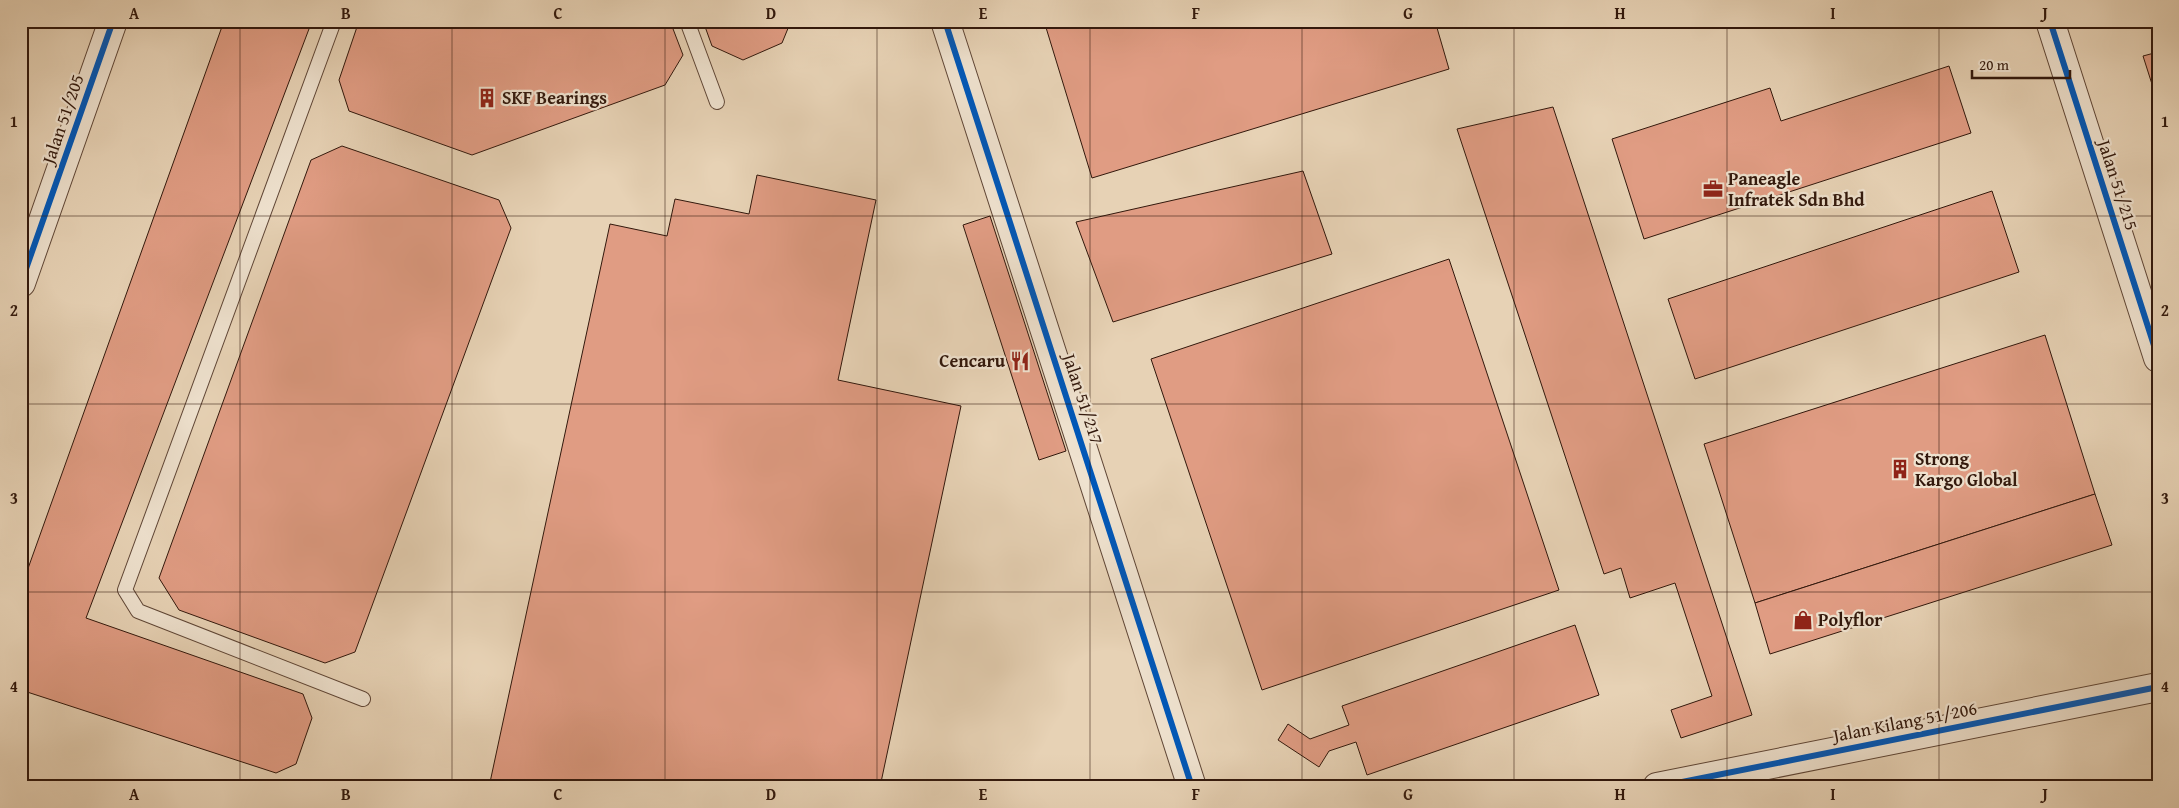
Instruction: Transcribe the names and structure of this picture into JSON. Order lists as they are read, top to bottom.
{
  "streets": {
    "street": [
      "Jalan 51/205",
      "Jalan 51/215",
      "Jalan 51/217",
      "Jalan Kilang 51/206"
    ]
  },
  "places": {
    "building": ["SKF Bearings", "Strong Kargo Global"],
    "office": ["Paneagle Infratek Sdn Bhd"],
    "restaurant": ["Cencaru"],
    "shop": ["Polyflor"]
  },
  "scale_bar": "20 m",
  "grid": {
    "columns": [
      "A",
      "B",
      "C",
      "D",
      "E",
      "F",
      "G",
      "H",
      "I",
      "J"
    ],
    "rows": [
      "1",
      "2",
      "3",
      "4"
    ]
  }
}
